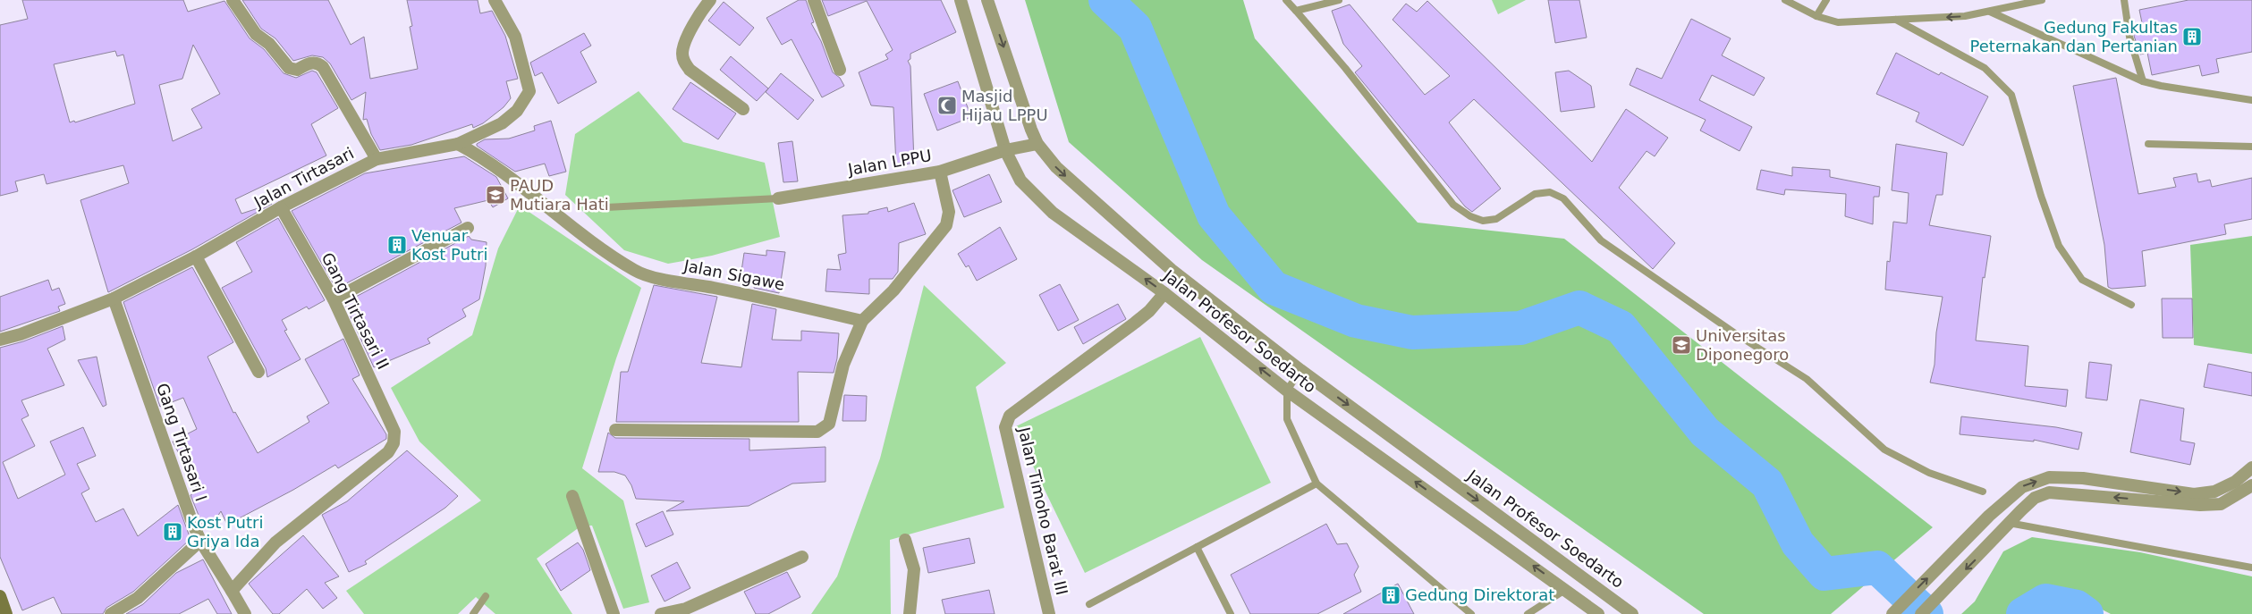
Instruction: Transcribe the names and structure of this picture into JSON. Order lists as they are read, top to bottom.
{
  "streets": {
    "street": [
      "Jalan LPPU",
      "Jalan Tirtasari",
      "Jalan Sigawe",
      "Gang Tirtasari II",
      "Jalan Profesor Soedarto",
      "Gang Tirtasari I",
      "Jalan Timoho Barat III"
    ]
  },
  "crossings": [
    ["Jalan LPPU", "Jalan Profesor Soedarto"],
    ["Jalan Tirtasari", "Jalan Sigawe"],
    ["Jalan Tirtasari", "Gang Tirtasari II"],
    ["Jalan Tirtasari", "Gang Tirtasari I"],
    ["Gang Tirtasari II", "Gang Tirtasari I"],
    ["Jalan Profesor Soedarto", "Jalan Timoho Barat III"]
  ],
  "places": {
    "building": [
      "Gedung Fakultas Peternakan dan Pertanian",
      "Venuar Kost Putri",
      "Kost Putri Griya Ida",
      "Gedung Direktorat"
    ],
    "mosque": ["Masjid Hijau LPPU"],
    "school or university": ["PAUD Mutiara Hati", "Universitas Diponegoro"]
  }
}
